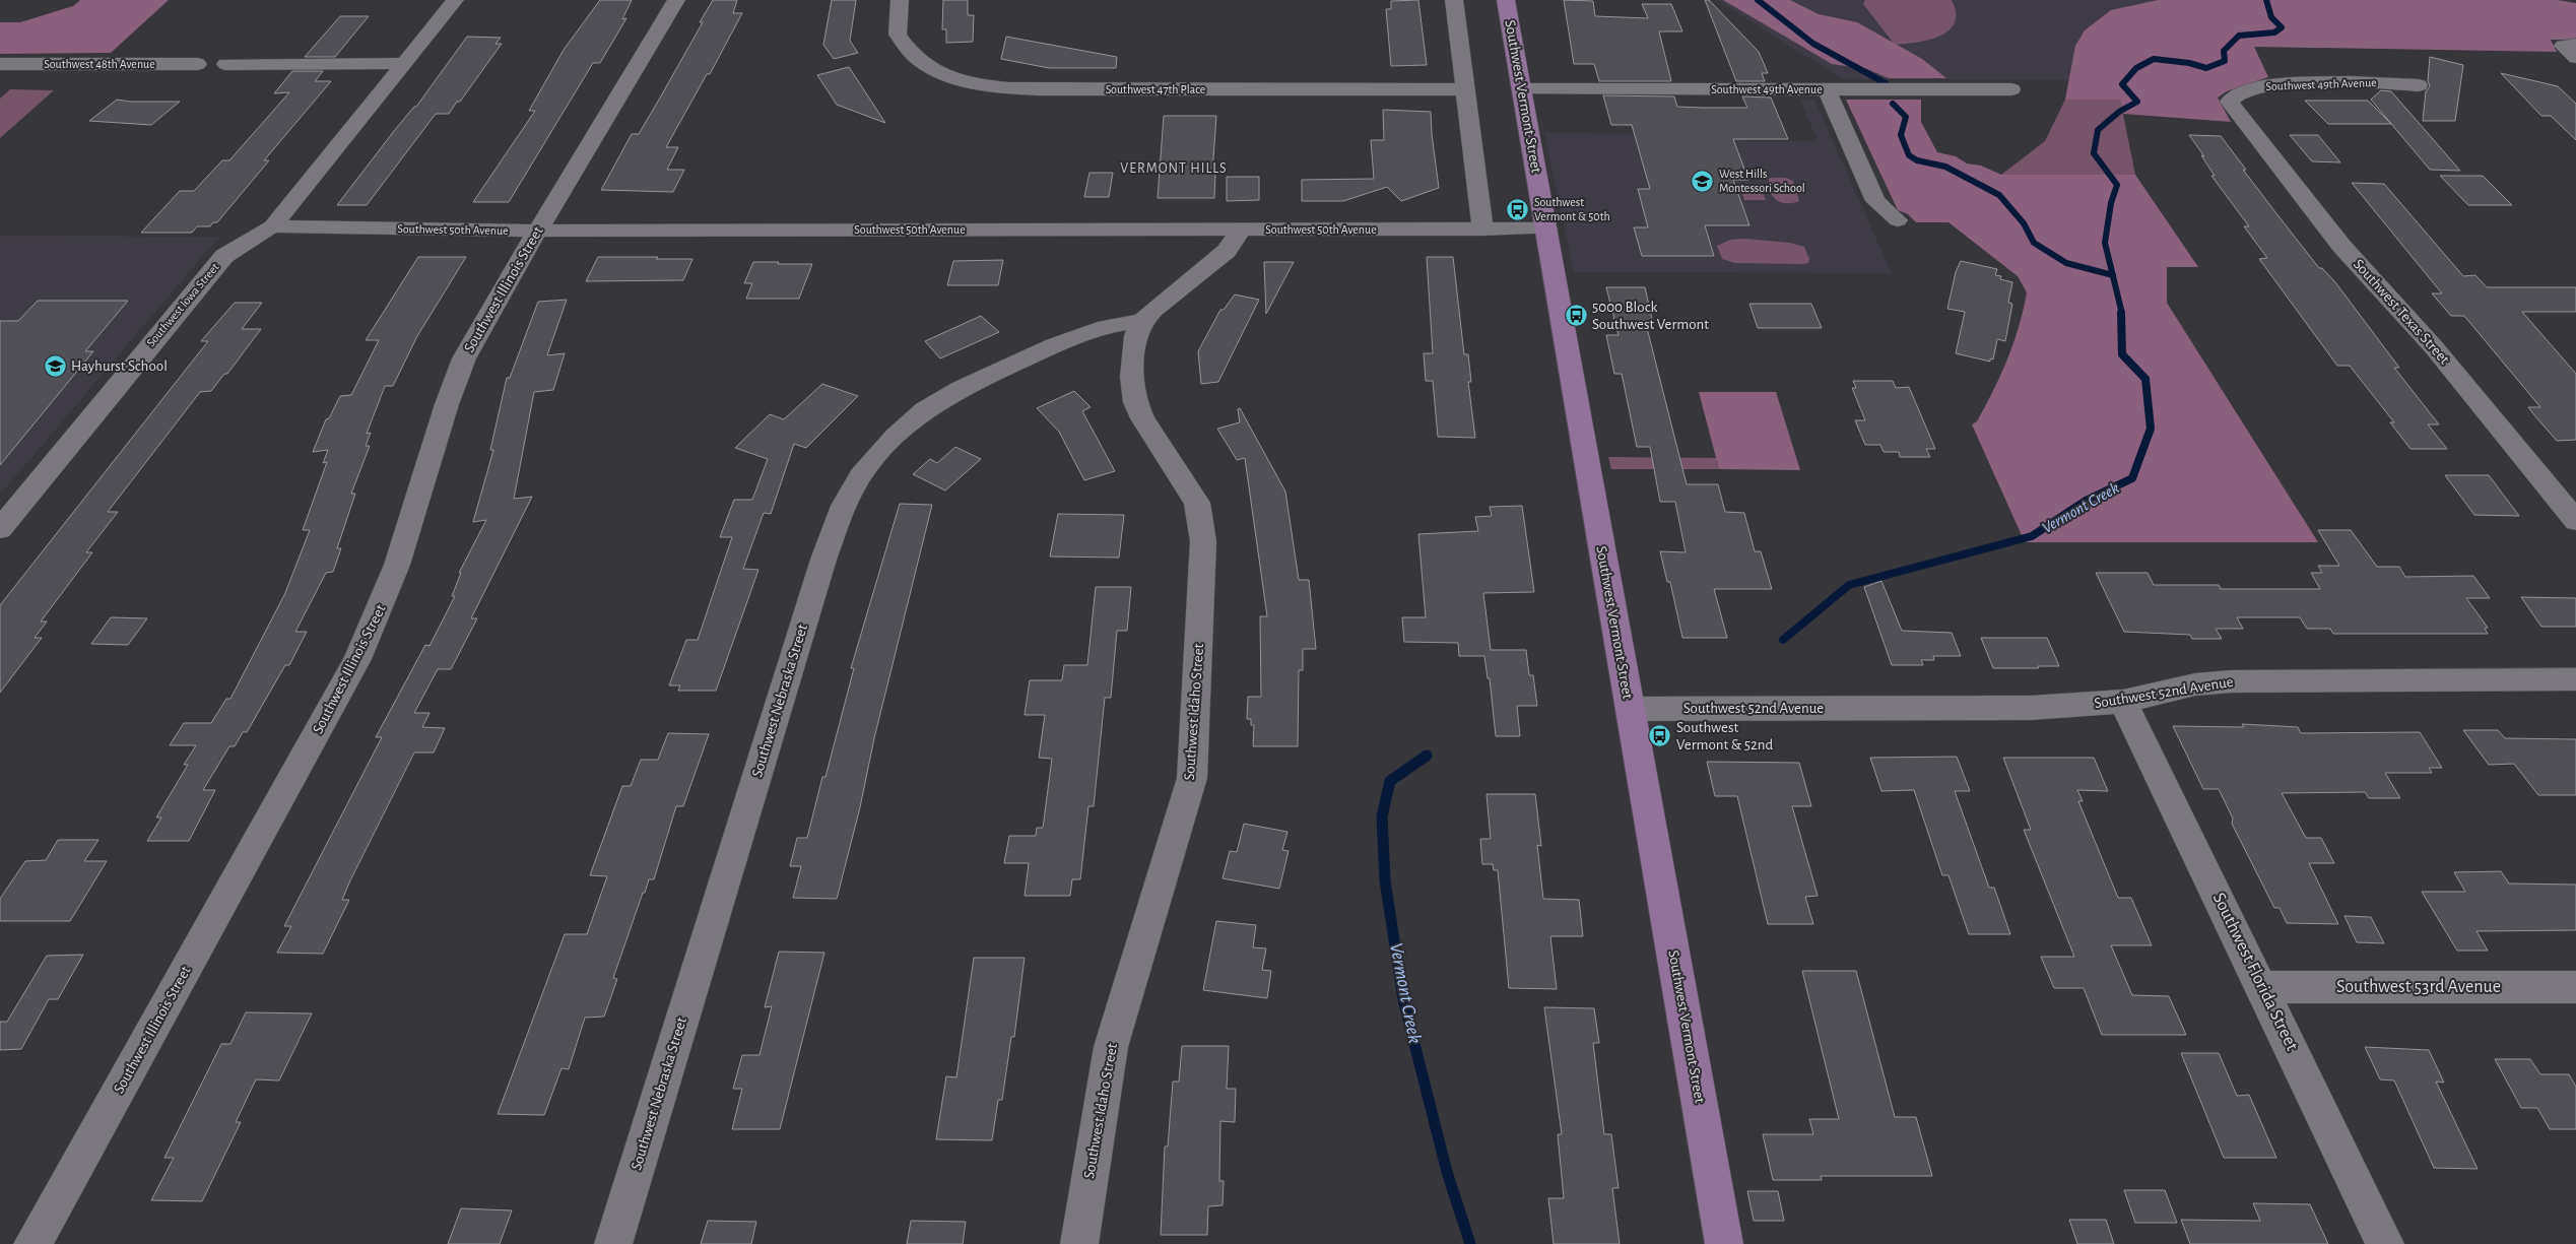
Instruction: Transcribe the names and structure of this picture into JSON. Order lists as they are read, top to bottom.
{
  "streets": {
    "main road": ["Southwest Vermont Street"],
    "street": [
      "Southwest 48th Avenue",
      "Southwest 49th Avenue",
      "Southwest 47th Place",
      "Southwest 50th Avenue",
      "Southwest Illinois Street",
      "Southwest Iowa Street",
      "Southwest Texas Street",
      "Southwest 52nd Avenue",
      "Southwest Nebraska Street",
      "Southwest Idaho Street",
      "Southwest Florida Street",
      "Southwest 53rd Avenue"
    ]
  },
  "crossings": [
    ["Southwest 49th Avenue", "Southwest Vermont Street"],
    ["Southwest 49th Avenue", "Southwest Texas Street"],
    ["Southwest Vermont Street", "Southwest 50th Avenue"],
    ["Southwest Vermont Street", "Southwest 52nd Avenue"],
    ["Southwest 50th Avenue", "Southwest Illinois Street"],
    ["Southwest 50th Avenue", "Southwest Iowa Street"],
    ["Southwest 52nd Avenue", "Southwest Florida Street"],
    ["Southwest Nebraska Street", "Southwest Idaho Street"],
    ["Southwest Florida Street", "Southwest 53rd Avenue"]
  ],
  "districts": ["VERMONT HILLS"],
  "water": ["Vermont Creek"],
  "places": {
    "school or university": ["West Hills Montessori School", "Hayhurst School"],
    "bus stop": ["Southwest Vermont & 50th", "5000 Block Southwest Vermont", "Southwest Vermont & 52nd"]
  }
}
